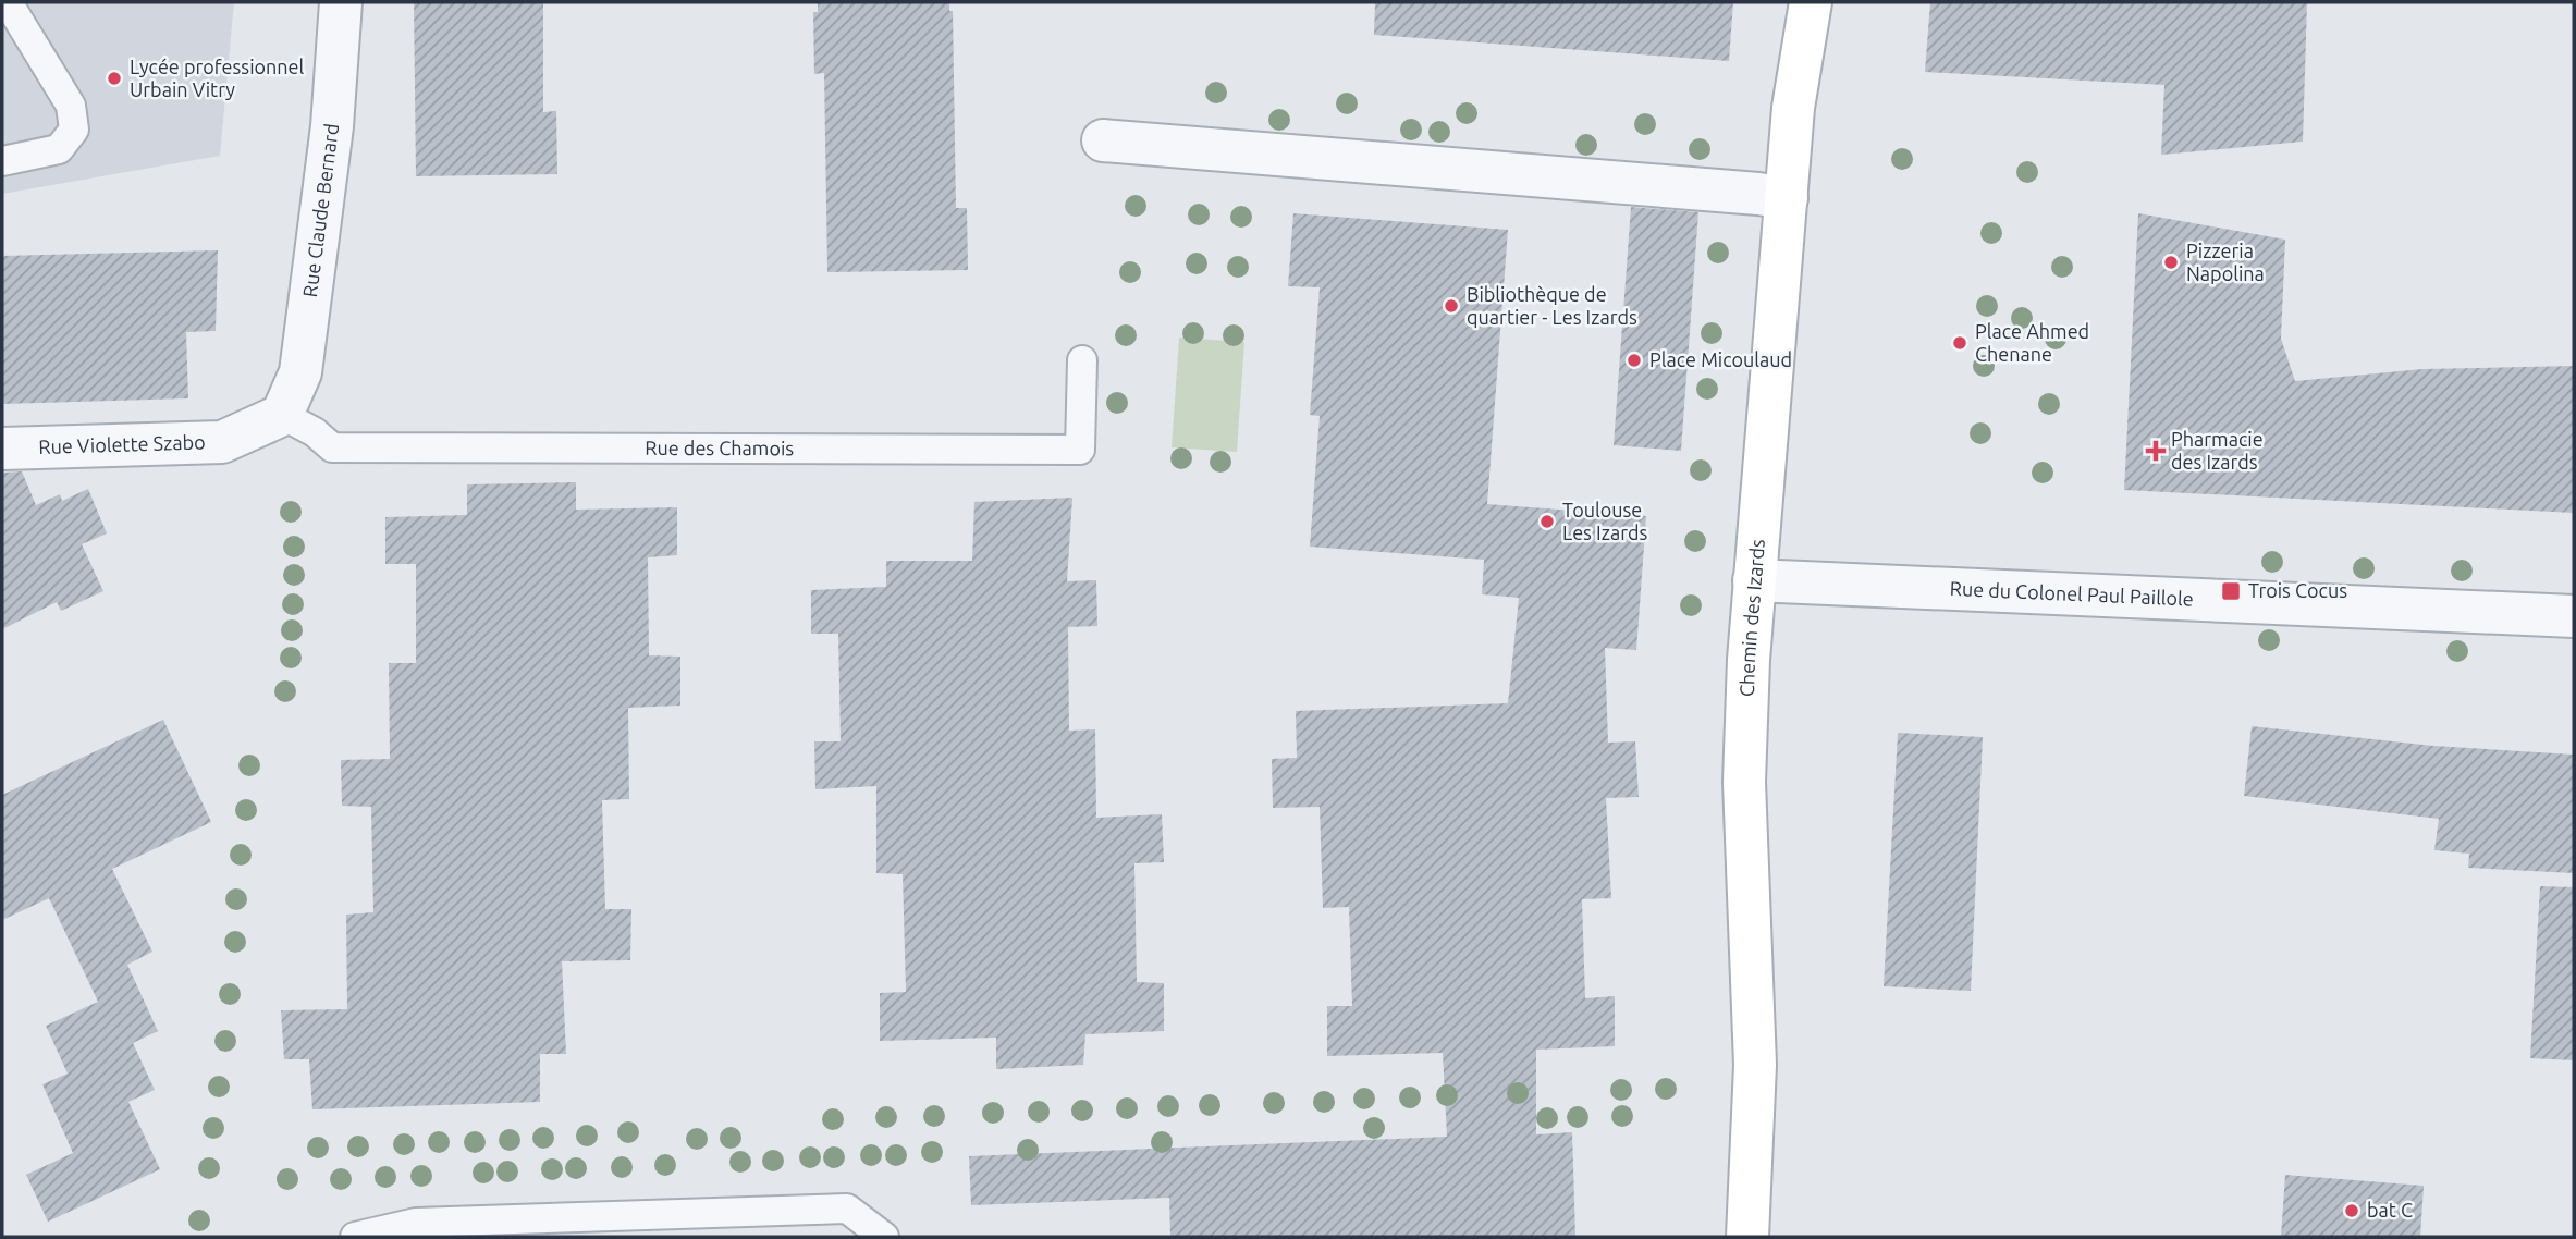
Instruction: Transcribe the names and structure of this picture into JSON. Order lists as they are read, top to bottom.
{
  "streets": {
    "street": [
      "Rue Claude Bernard",
      "Rue Violette Szabo",
      "Rue du Colonel Paul Paillole",
      "Chemin des Izards"
    ],
    "lane": ["Rue des Chamois"]
  },
  "crossings": [
    ["Rue Claude Bernard", "Rue Violette Szabo"],
    ["Rue Claude Bernard", "Rue des Chamois"],
    ["Rue Violette Szabo", "Rue des Chamois"],
    ["Rue du Colonel Paul Paillole", "Chemin des Izards"]
  ],
  "places": {
    "other": [
      "Lycée professionnel Urbain Vitry",
      "Pizzeria Napolina",
      "Bibliothèque de quartier - Les Izards",
      "Place Ahmed Chenane",
      "Place Micoulaud",
      "Toulouse Les Izards",
      "bat C"
    ],
    "health": ["Pharmacie des Izards"],
    "transit": ["Trois Cocus"]
  }
}
